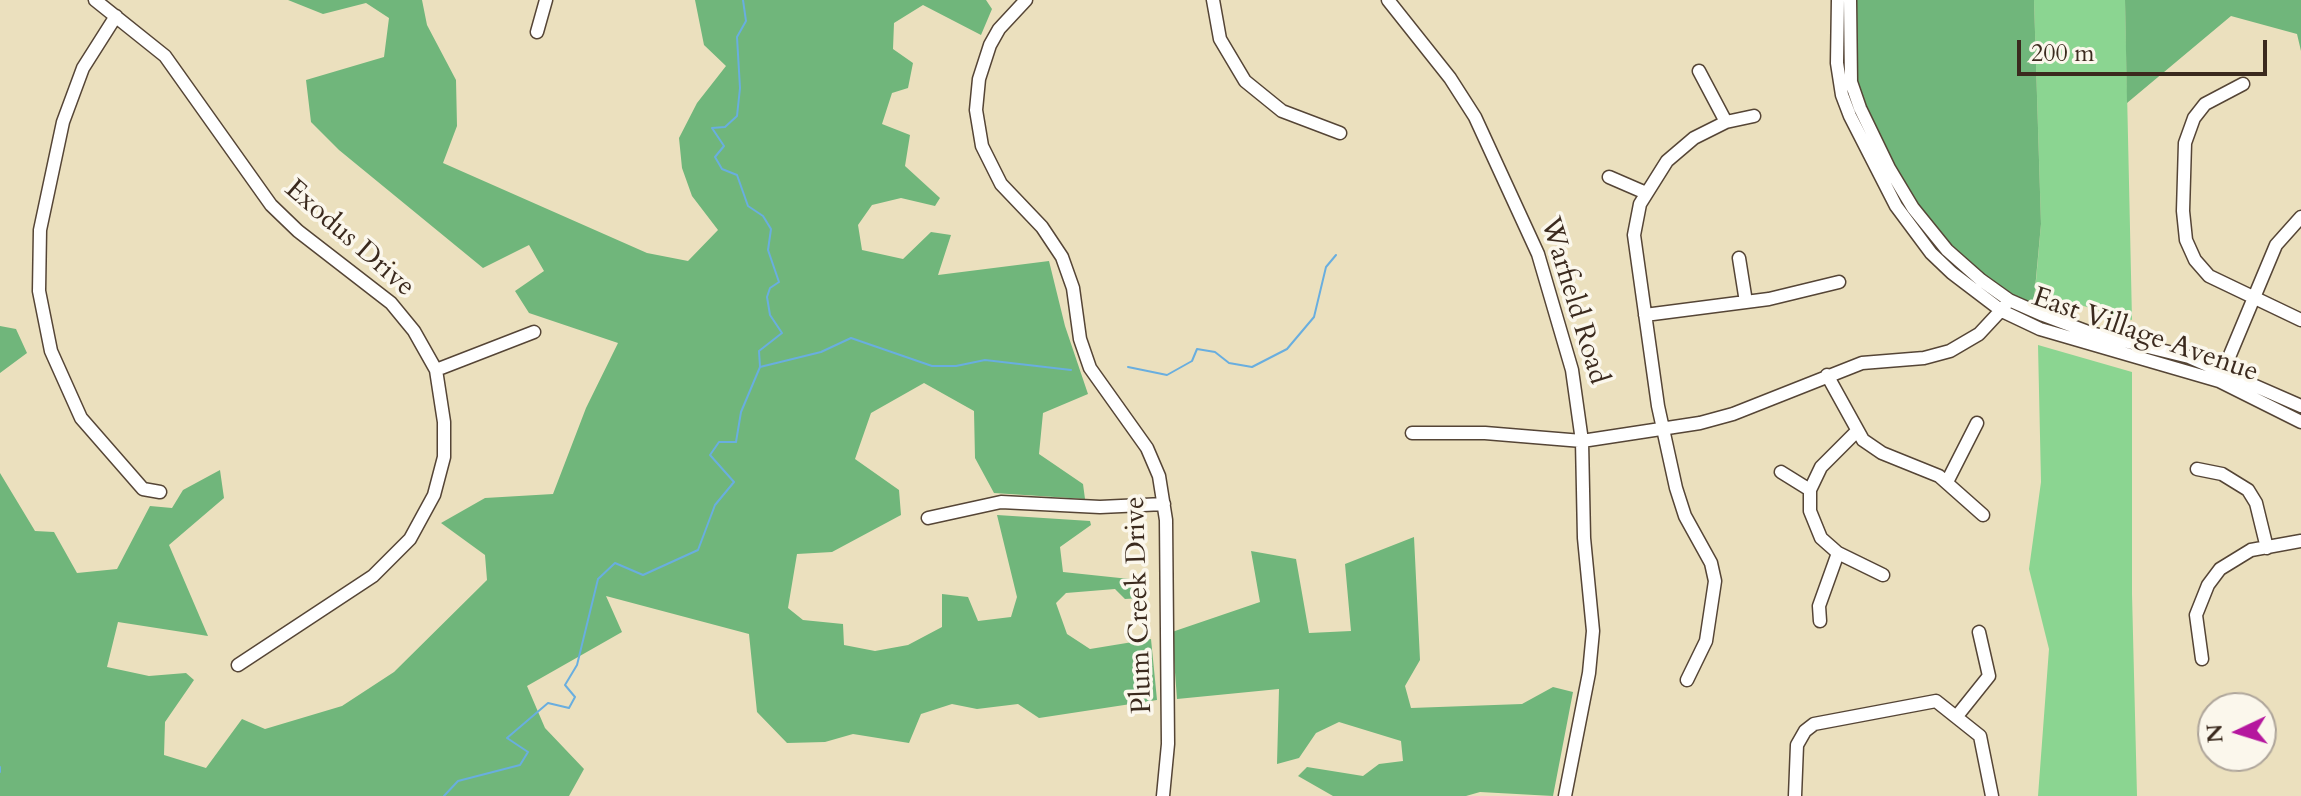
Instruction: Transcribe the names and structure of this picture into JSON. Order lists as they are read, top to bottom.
{
  "streets": {
    "street": [
      "Exodus Drive",
      "Warfield Road",
      "East Village Avenue",
      "Plum Creek Drive"
    ]
  },
  "scale_bar": "200 m",
  "north": "left"
}
